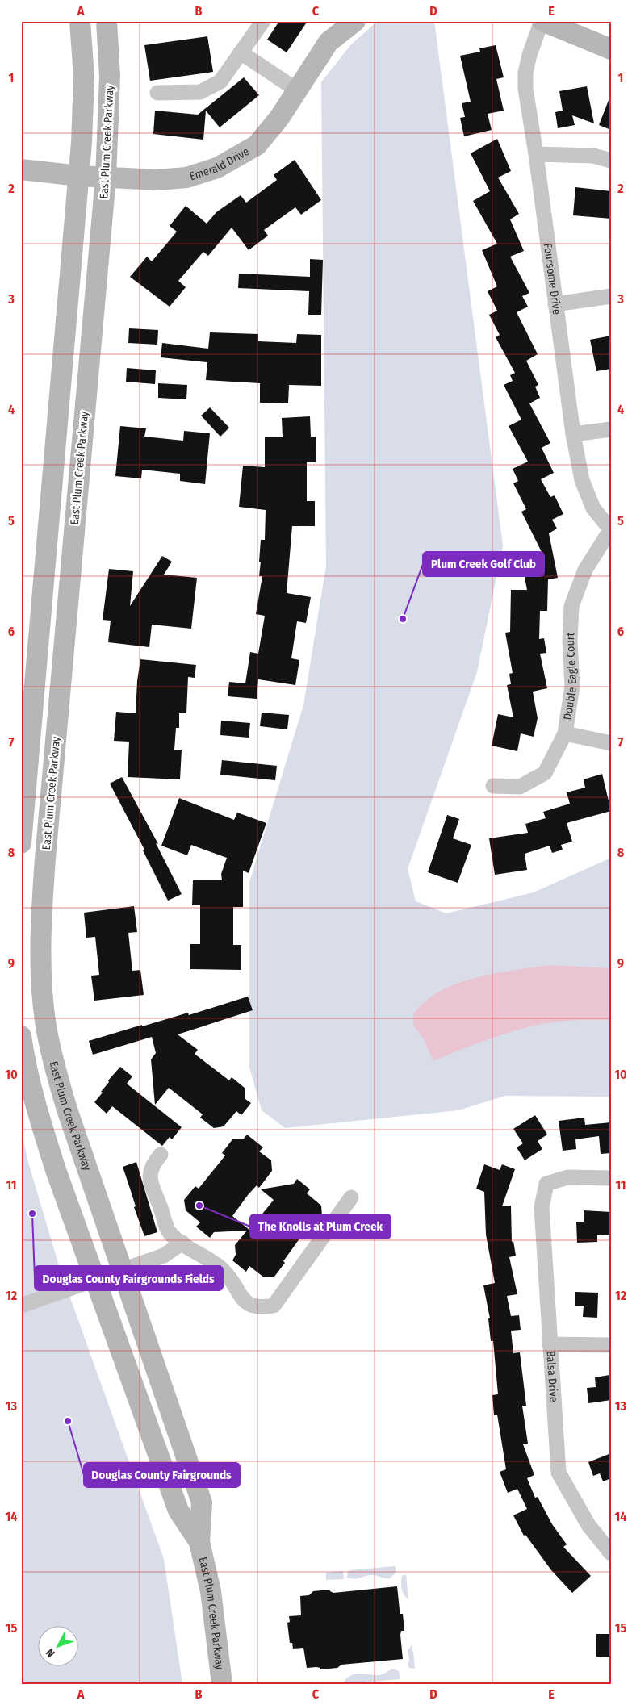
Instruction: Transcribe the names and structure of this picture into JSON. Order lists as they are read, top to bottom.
{
  "streets": {
    "main road": ["East Plum Creek Parkway", "Emerald Drive"],
    "street": ["Foursome Drive", "Double Eagle Court", "Balsa Drive"]
  },
  "crossings": [
    ["East Plum Creek Parkway", "Emerald Drive"],
    ["Foursome Drive", "Double Eagle Court"]
  ],
  "places": [
    "Plum Creek Golf Club",
    "The Knolls at Plum Creek",
    "Douglas County Fairgrounds Fields",
    "Douglas County Fairgrounds"
  ],
  "north": "bottom left",
  "grid": {
    "columns": [
      "A",
      "B",
      "C",
      "D",
      "E"
    ],
    "rows": [
      "1",
      "2",
      "3",
      "4",
      "5",
      "6",
      "7",
      "8",
      "9",
      "10",
      "11",
      "12",
      "13",
      "14",
      "15"
    ]
  }
}
